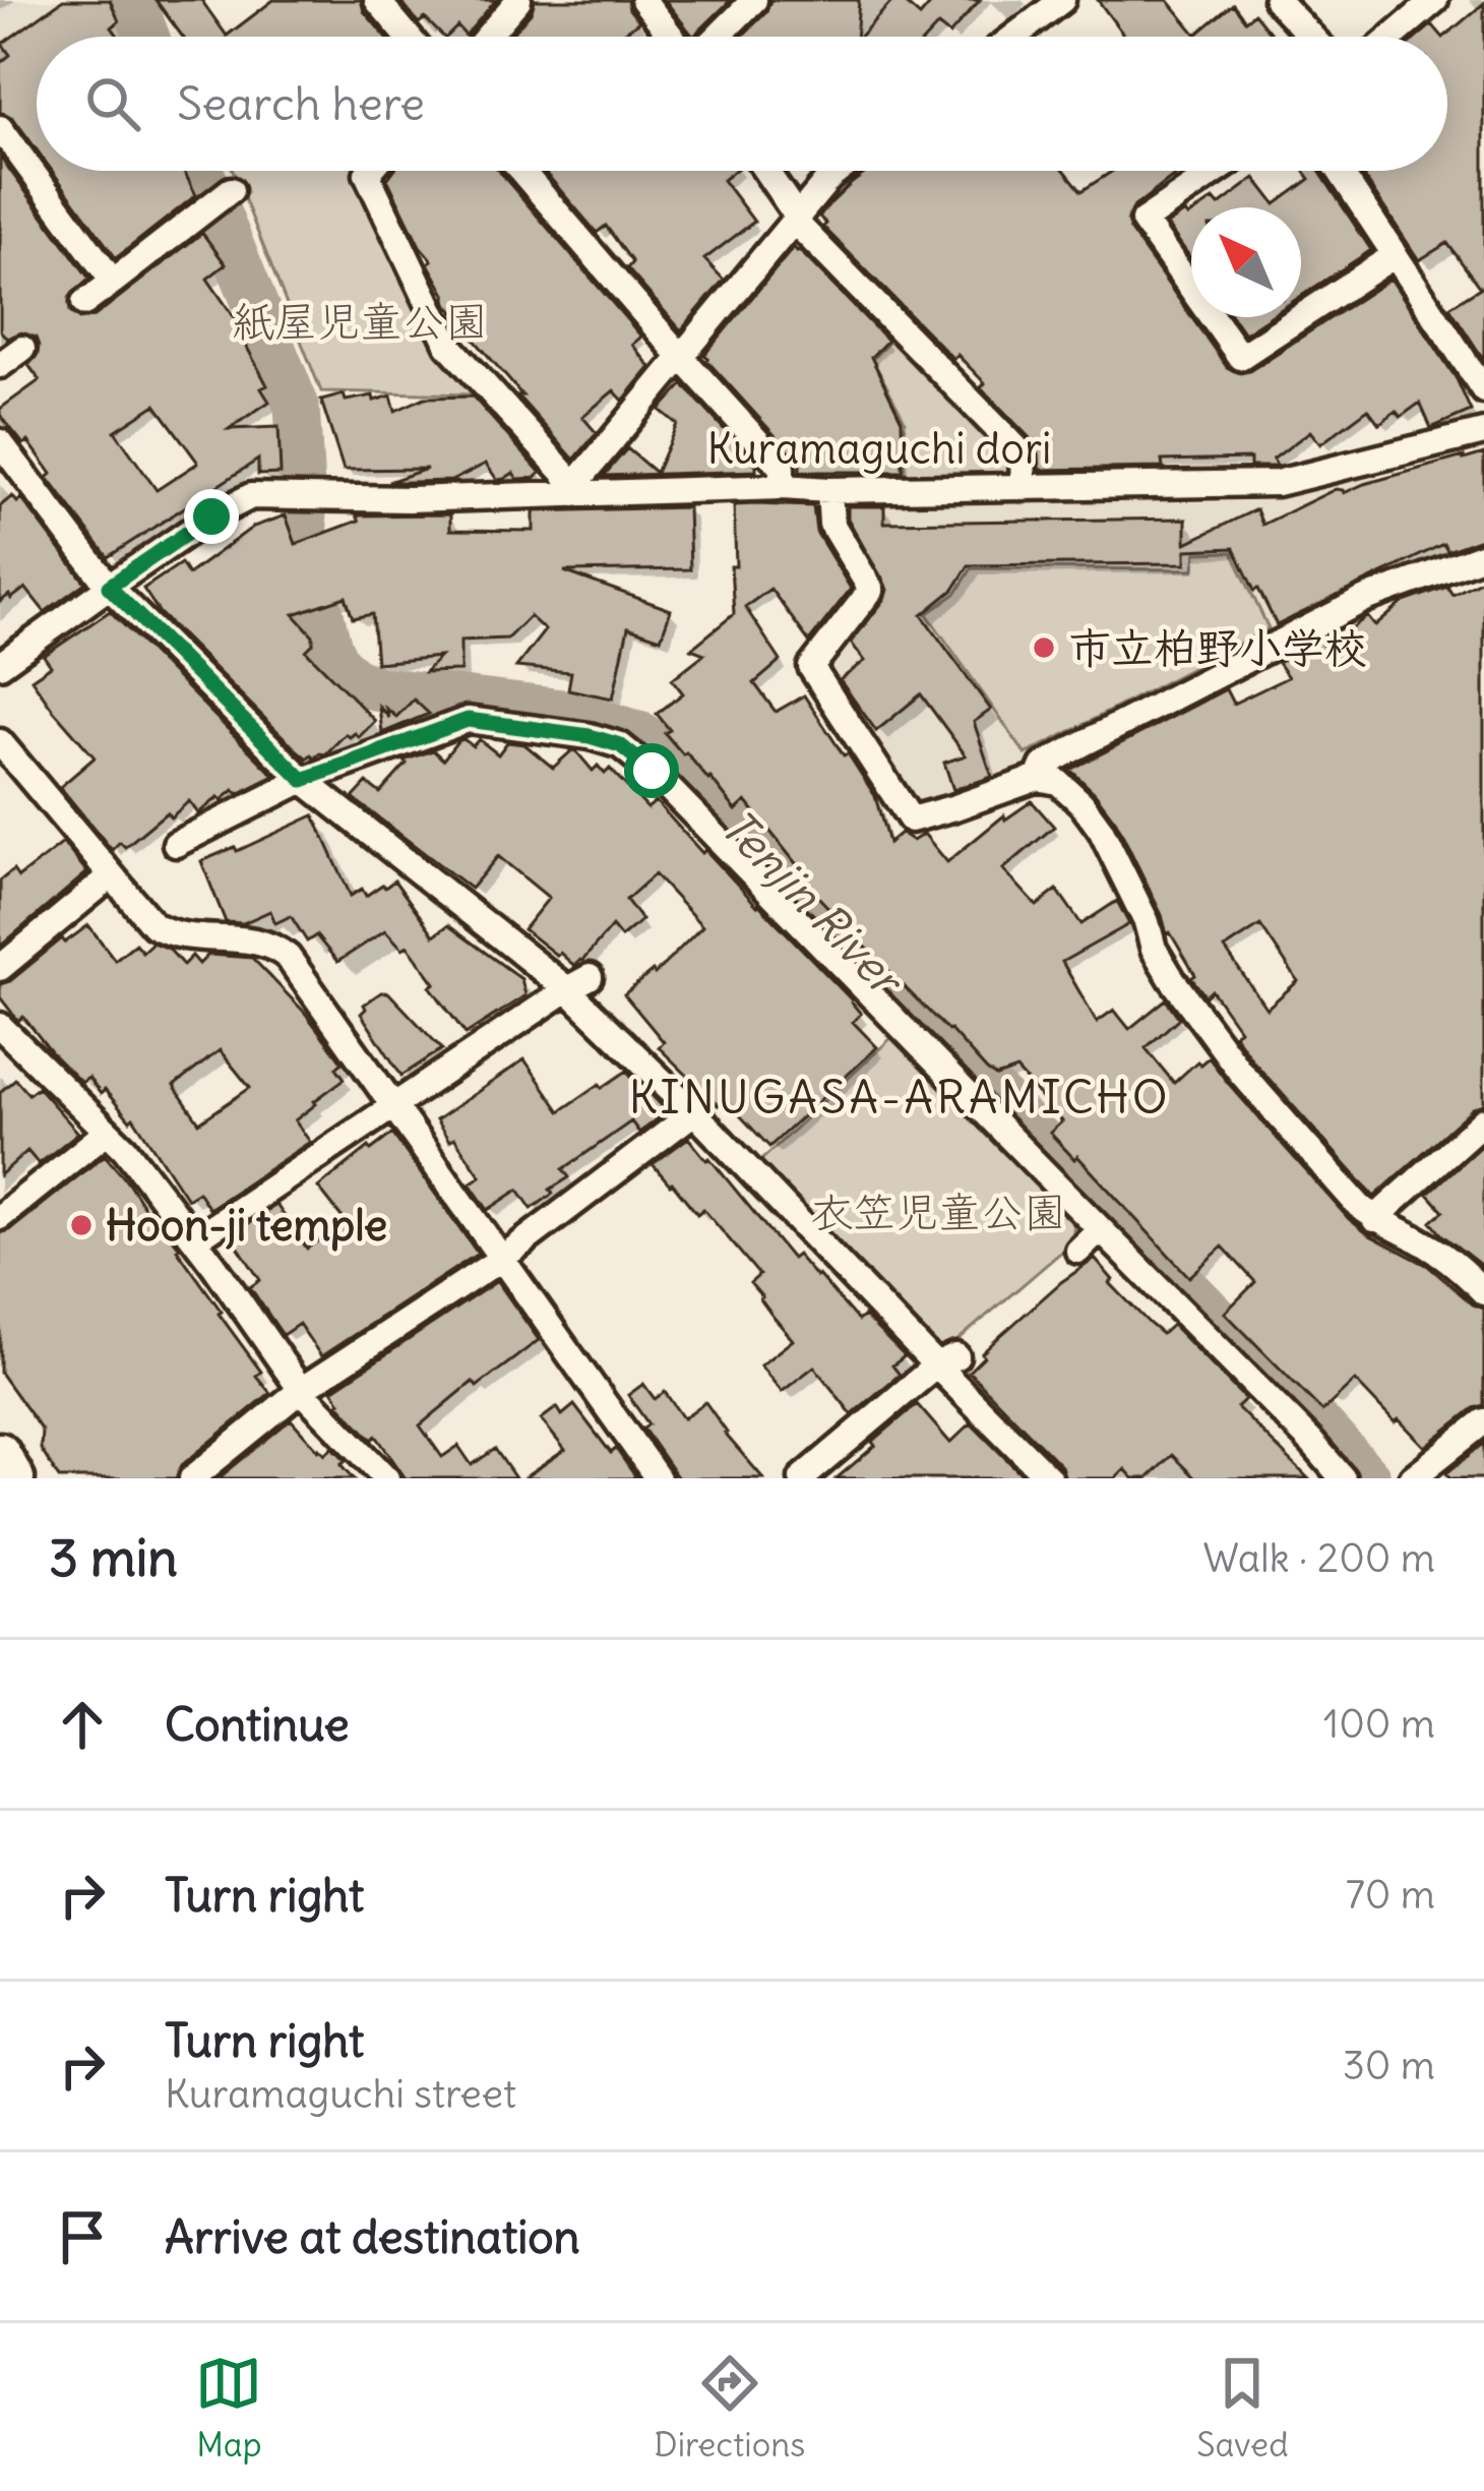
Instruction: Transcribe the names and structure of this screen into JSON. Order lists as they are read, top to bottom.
{
  "streets": {
    "street": ["Kuramaguchi dori"]
  },
  "districts": ["KINUGASA-ARAMICHO"],
  "water": ["Tenjin River"],
  "parks": ["紙屋児童公園", "衣笠児童公園"],
  "places": ["市立柏野小学校", "Hoon-ji temple"],
  "north": "top left",
  "page": {
    "search": "Search here",
    "heading": ["3 min", "Walk · 200 m"],
    "list": [
      ["Continue", "100 m"],
      ["Turn right", "70 m"],
      ["Turn right", "Kuramaguchi street", "30 m"],
      "Arrive at destination"
    ],
    "nav": ["Map", "Directions", "Saved"]
  }
}
